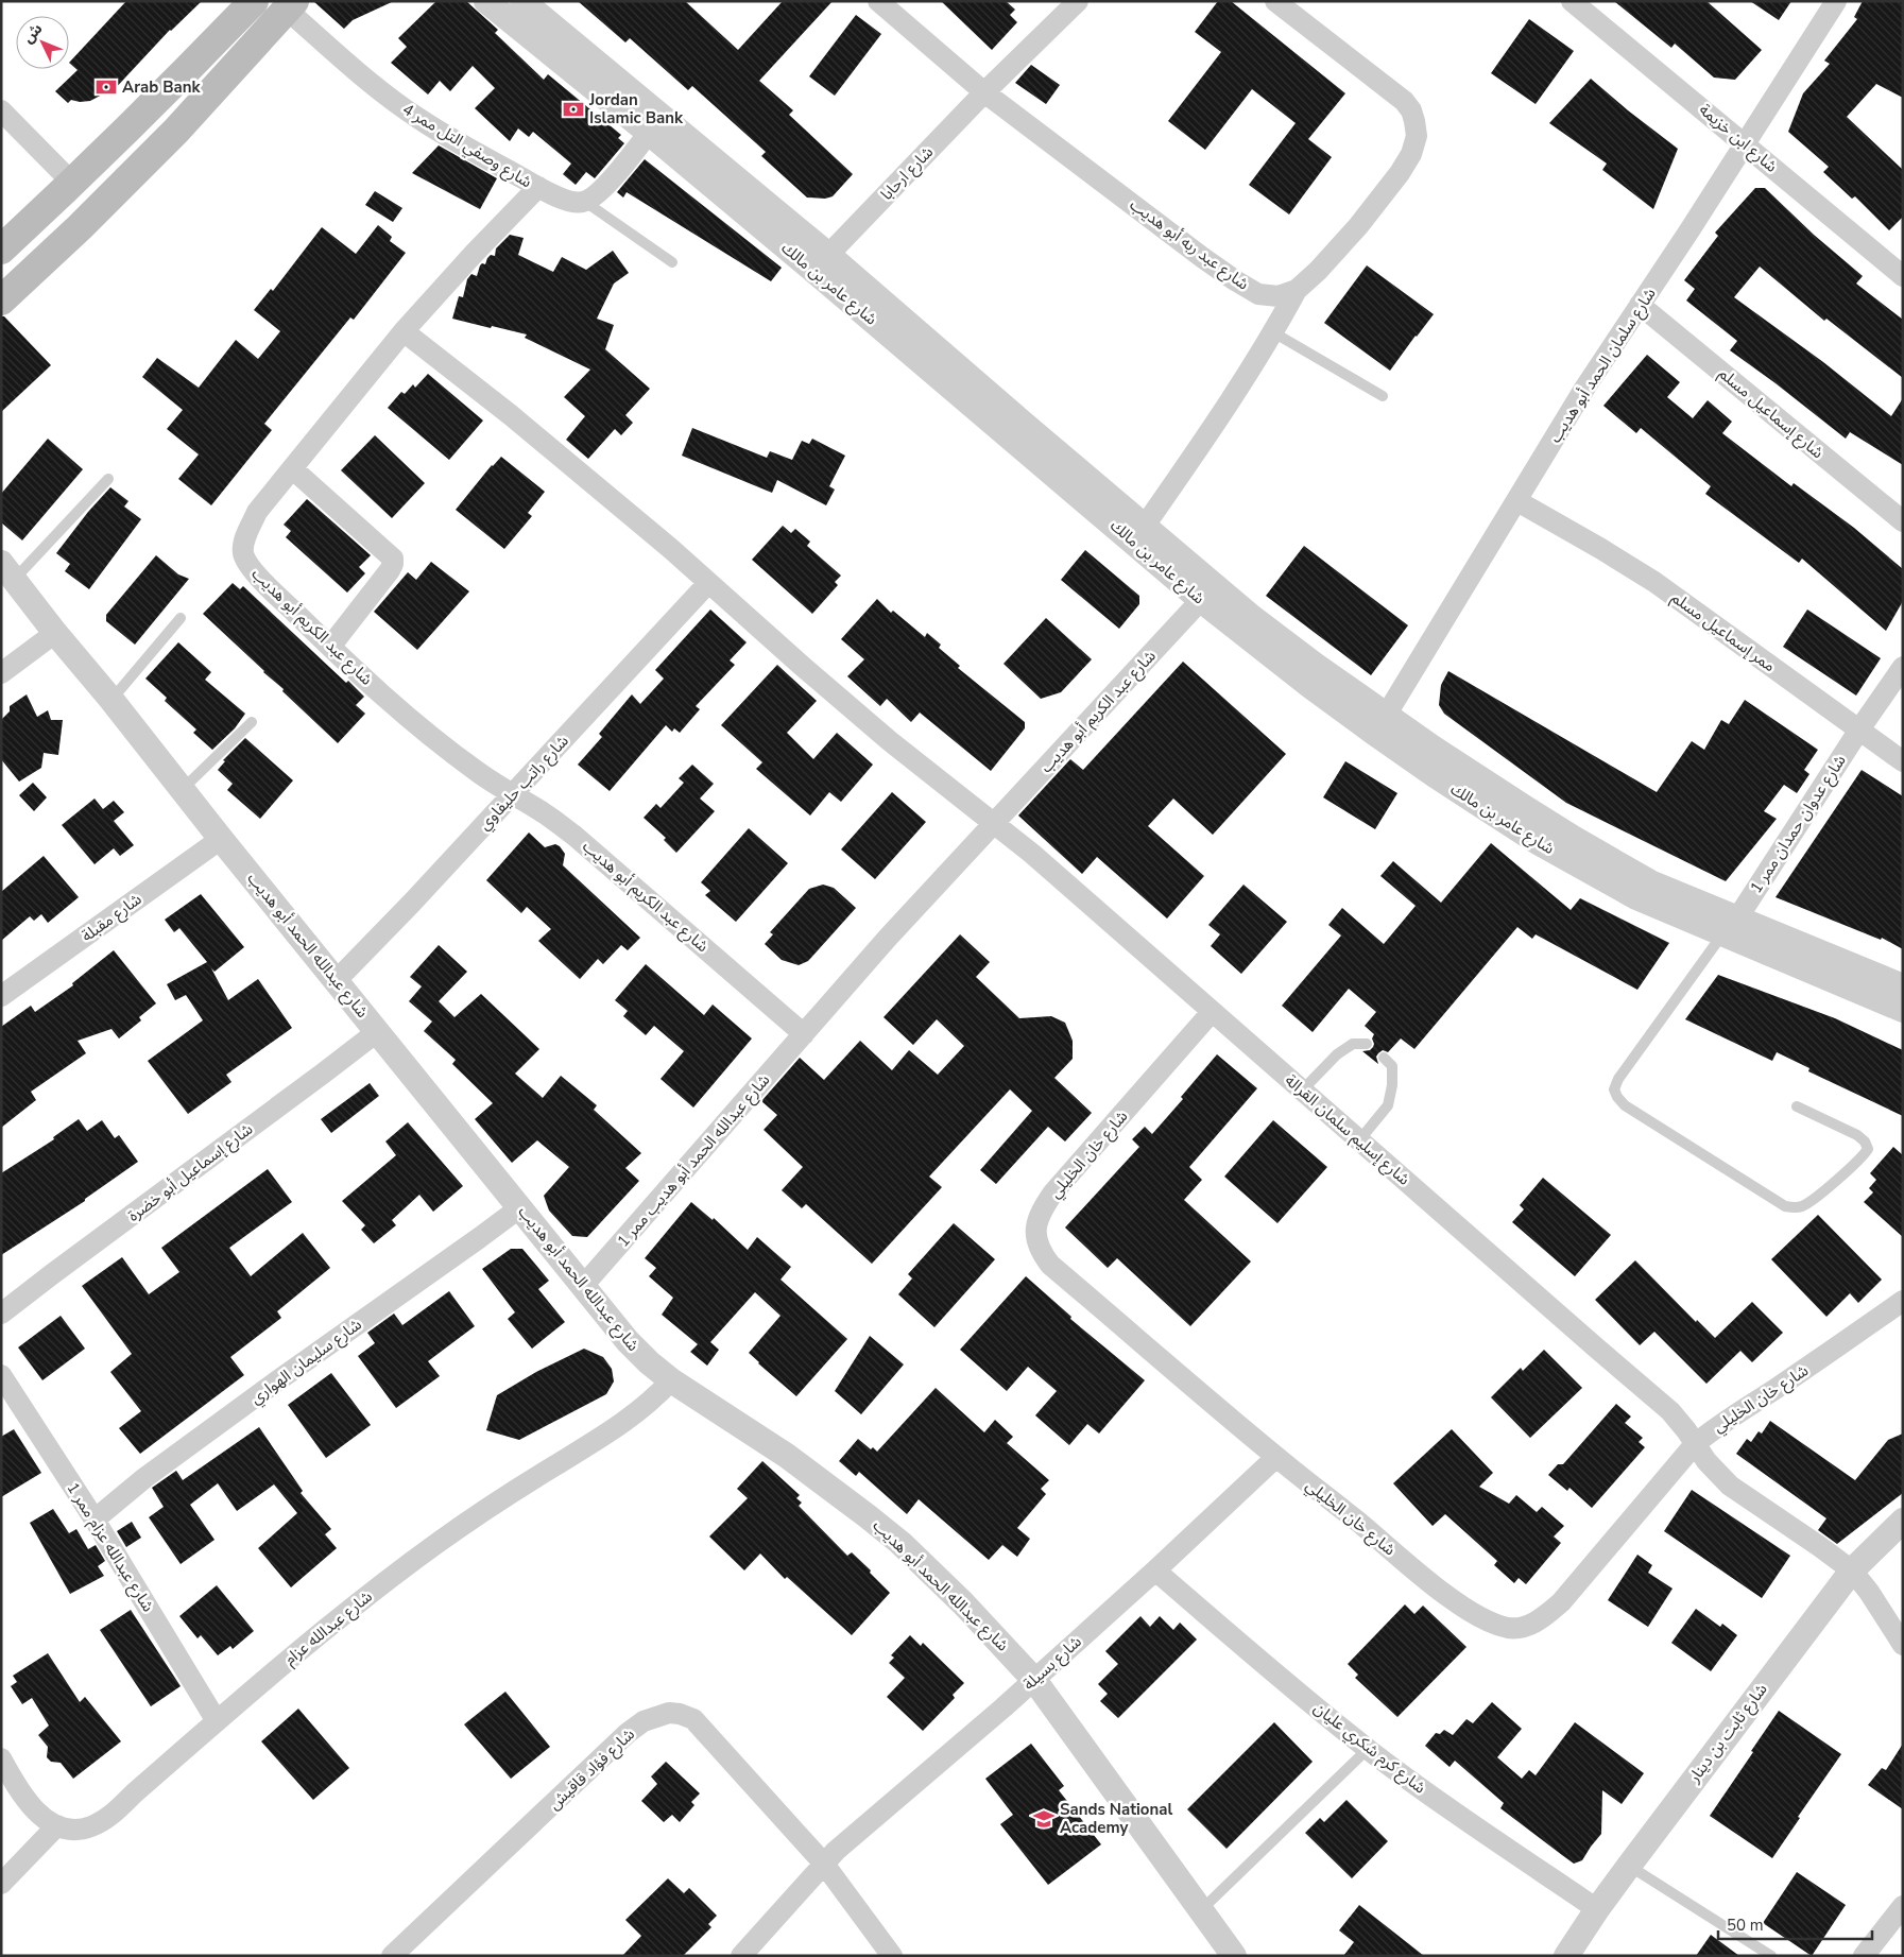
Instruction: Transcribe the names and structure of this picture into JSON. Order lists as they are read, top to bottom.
{
  "streets": {
    "street": [
      "شارع ابن خزيمة",
      "شارع وصفي التل ممر 4",
      "شارع ارحابا",
      "شارع عبد ربه أبو هديب",
      "شارع عامر بن مالك",
      "شارع سلمان الحمد أبو هديب",
      "شارع إسماعيل مسلم",
      "شارع عبد الكريم أبو هديب",
      "ممر إسماعيل مسلم",
      "شارع راتب حليفاوي",
      "شارع عدوان حمدان ممر 1",
      "شارع مقبلة",
      "شارع عبدالله الحمد أبو هديب",
      "شارع إسليم سلمان القرالة",
      "شارع خان الخليلي",
      "شارع عبدالله الحمد أبو هديب ممر 1",
      "شارع إسماعيل أبو خضرة",
      "شارع سليمان الهواري",
      "شارع عبدالله عزام ممر 1",
      "شارع عبدالله عزام",
      "شارع بسيلة",
      "شارع ثابت بن دينار",
      "شارع كرم شكري عليان",
      "شارع فؤاد قاقيش"
    ]
  },
  "crossings": [
    ["شارع ابن خزيمة", "شارع سلمان الحمد أبو هديب"],
    ["شارع وصفي التل ممر 4", "شارع عبد الكريم أبو هديب"],
    ["شارع ارحابا", "شارع عبد ربه أبو هديب"],
    ["شارع ارحابا", "شارع عامر بن مالك"],
    ["شارع عامر بن مالك", "شارع سلمان الحمد أبو هديب"],
    ["شارع عامر بن مالك", "شارع عبد الكريم أبو هديب"],
    ["شارع عامر بن مالك", "شارع عدوان حمدان ممر 1"],
    ["شارع سلمان الحمد أبو هديب", "شارع إسماعيل مسلم"],
    ["شارع سلمان الحمد أبو هديب", "ممر إسماعيل مسلم"],
    ["شارع عبد الكريم أبو هديب", "شارع راتب حليفاوي"],
    ["شارع عبد الكريم أبو هديب", "شارع إسليم سلمان القرالة"],
    ["شارع عبد الكريم أبو هديب", "شارع عبدالله الحمد أبو هديب ممر 1"],
    ["ممر إسماعيل مسلم", "شارع عدوان حمدان ممر 1"],
    ["شارع راتب حليفاوي", "شارع عبدالله الحمد أبو هديب"],
    ["شارع مقبلة", "شارع عبدالله الحمد أبو هديب"],
    ["شارع عبدالله الحمد أبو هديب", "شارع عبدالله الحمد أبو هديب ممر 1"],
    ["شارع عبدالله الحمد أبو هديب", "شارع إسماعيل أبو خضرة"],
    ["شارع عبدالله الحمد أبو هديب", "شارع سليمان الهواري"],
    ["شارع عبدالله الحمد أبو هديب", "شارع عبدالله عزام"],
    ["شارع عبدالله الحمد أبو هديب", "شارع بسيلة"],
    ["شارع إسليم سلمان القرالة", "شارع خان الخليلي"],
    ["شارع إسليم سلمان القرالة", "شارع ثابت بن دينار"],
    ["شارع خان الخليلي", "شارع بسيلة"],
    ["شارع سليمان الهواري", "شارع عبدالله عزام ممر 1"],
    ["شارع عبدالله عزام ممر 1", "شارع عبدالله عزام"],
    ["شارع بسيلة", "شارع كرم شكري عليان"],
    ["شارع بسيلة", "شارع فؤاد قاقيش"],
    ["شارع ثابت بن دينار", "شارع كرم شكري عليان"]
  ],
  "places": {
    "bank": ["Arab Bank", "Jordan Islamic Bank"],
    "school or university": ["Sands National Academy"]
  },
  "scale_bar": "50 m",
  "north": "top left"
}
